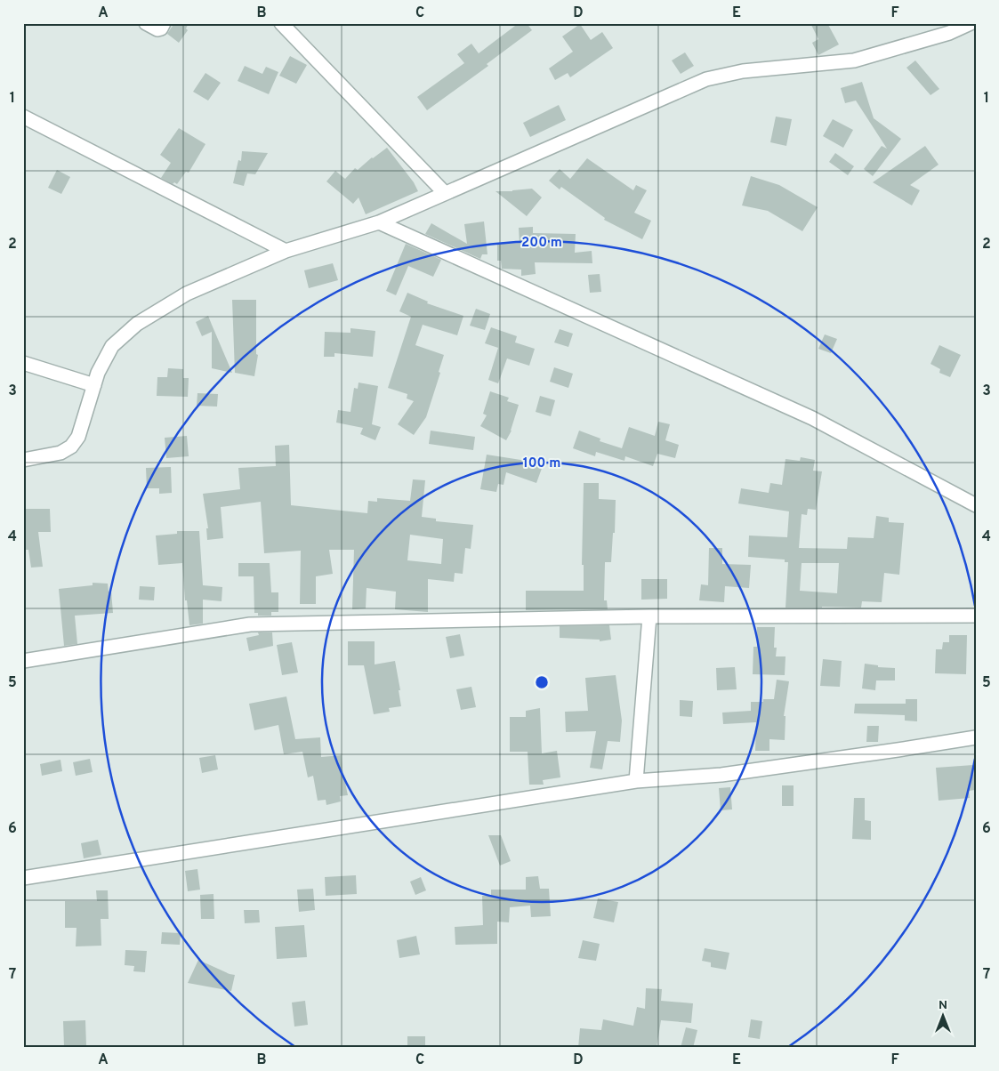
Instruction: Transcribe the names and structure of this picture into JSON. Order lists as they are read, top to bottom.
{
  "north": "top",
  "grid": {
    "columns": [
      "A",
      "B",
      "C",
      "D",
      "E",
      "F"
    ],
    "rows": [
      "1",
      "2",
      "3",
      "4",
      "5",
      "6",
      "7"
    ]
  },
  "rings": ["200 m", "100 m"]
}
